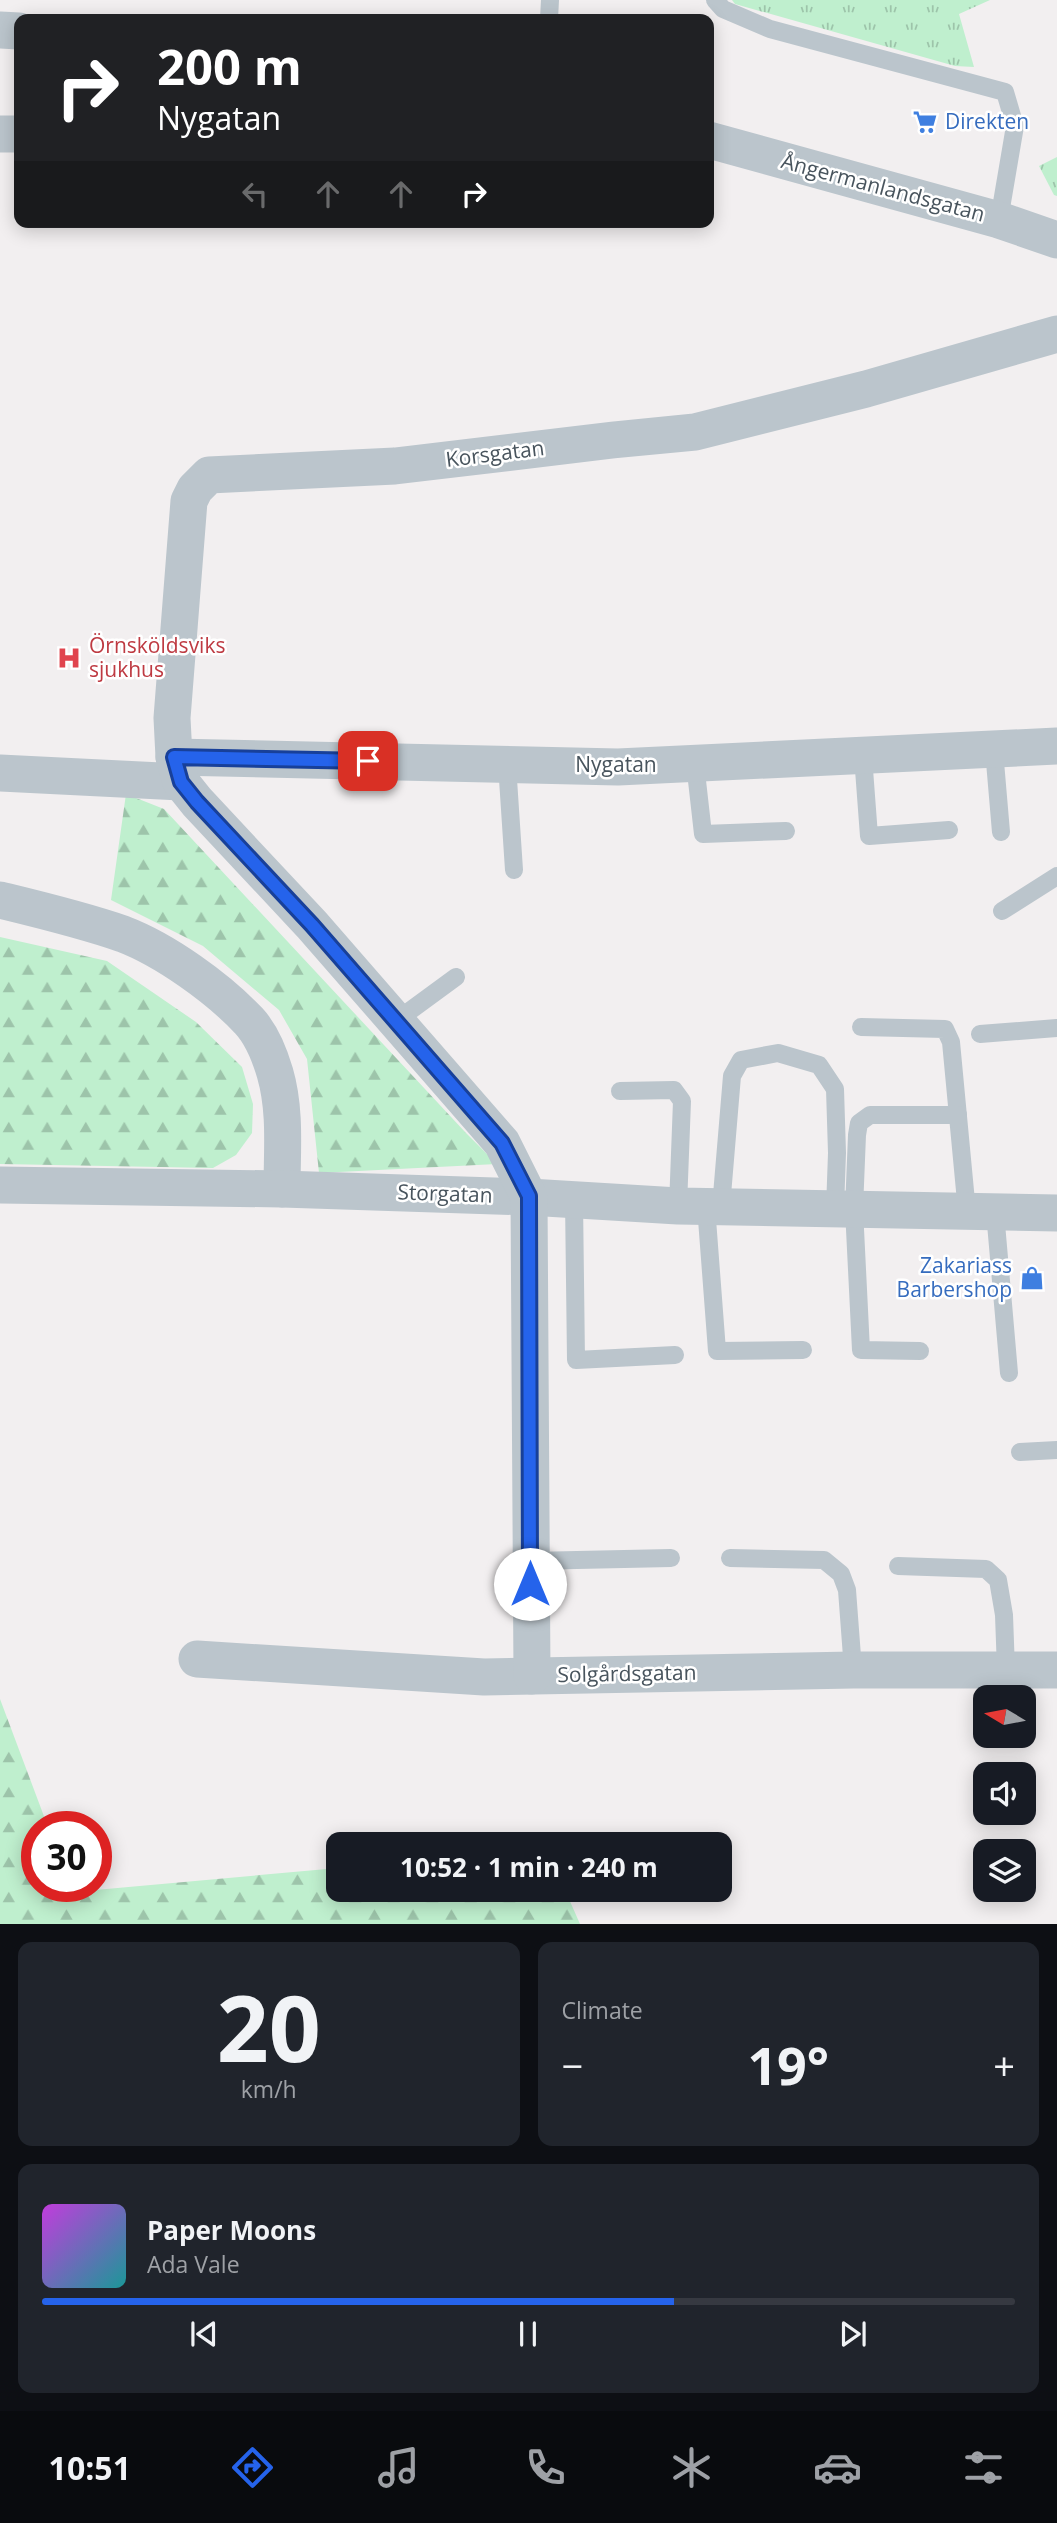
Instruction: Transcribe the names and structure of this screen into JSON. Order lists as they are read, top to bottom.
{
  "streets": {
    "street": [
      "Ångermanlandsgatan",
      "Korsgatan",
      "Nygatan",
      "Storgatan",
      "Solgårdsgatan"
    ]
  },
  "crossings": [
    ["Korsgatan", "Nygatan"]
  ],
  "places": {
    "supermarket": ["Direkten"],
    "hospital": ["Örnsköldsviks sjukhus"],
    "shop": ["Zakariass Barbershop"]
  },
  "north": "left",
  "page": {
    "turn": ["200 m", "Nygatan"],
    "limit": "30",
    "trip": "10:52 · 1 min · 240 m",
    "tile": [
      ["20", "km/h"],
      "Climate"
    ],
    "heat": ["−", "19°", "+"],
    "song": ["Paper Moons", "Ada Vale"],
    "tabs": "10:51"
  }
}
